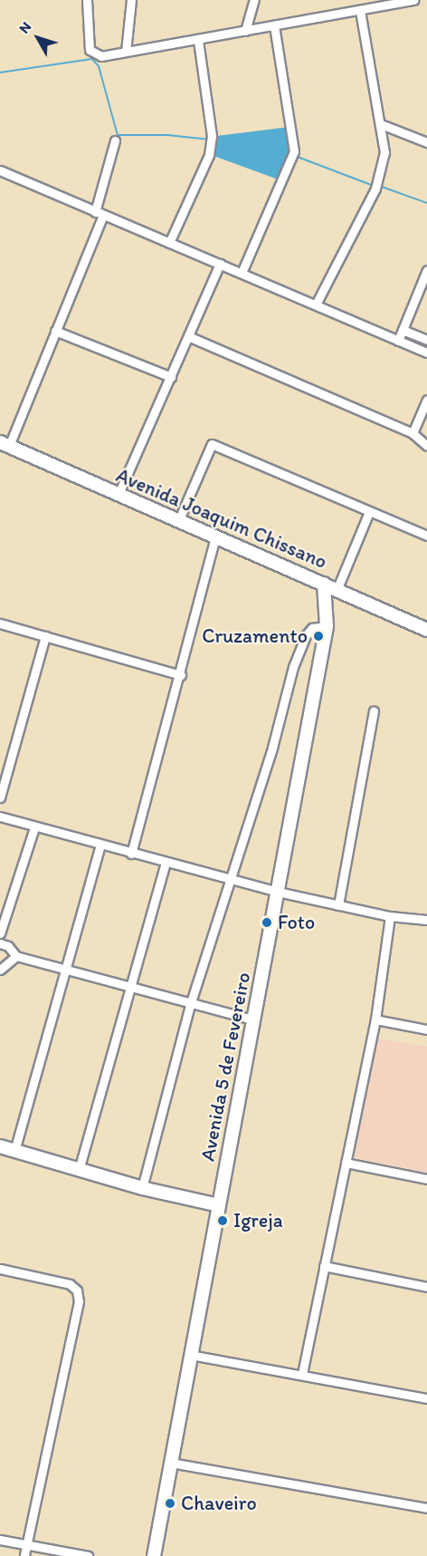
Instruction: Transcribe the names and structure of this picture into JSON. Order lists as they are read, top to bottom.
{
  "streets": {
    "street": ["Avenida Joaquim Chissano", "Avenida 5 de Fevereiro"]
  },
  "places": [
    "Cruzamento",
    "Foto",
    "Igreja",
    "Chaveiro"
  ],
  "north": "top left"
}
